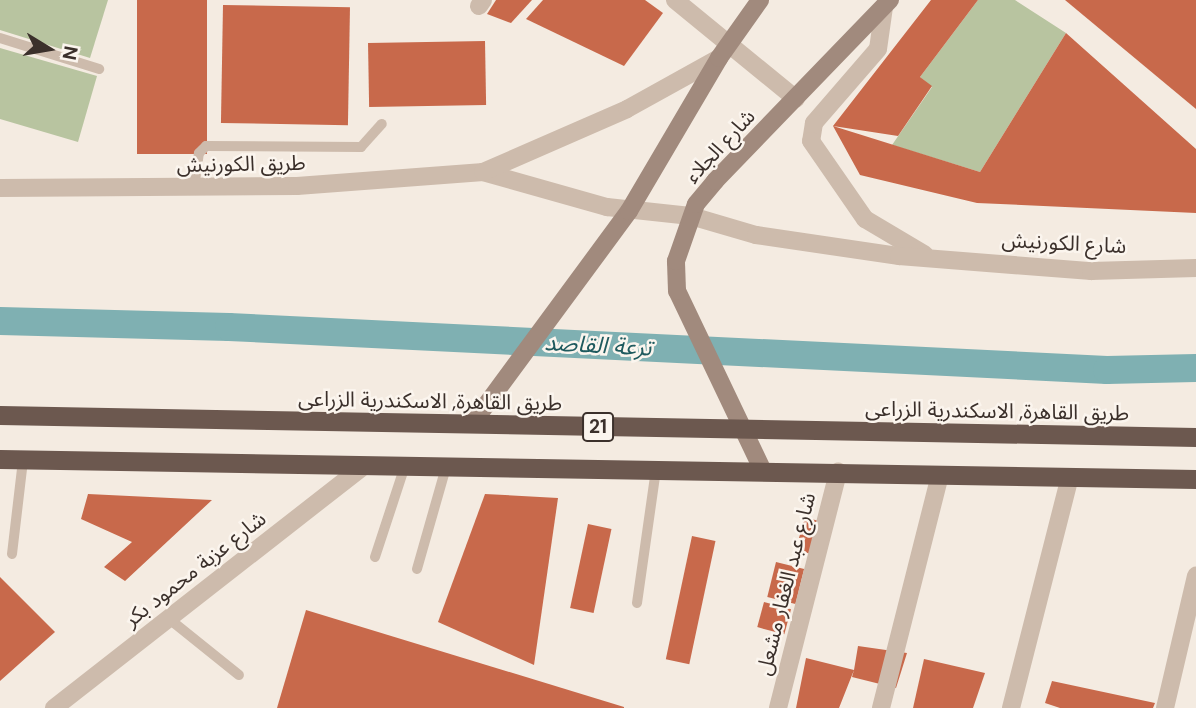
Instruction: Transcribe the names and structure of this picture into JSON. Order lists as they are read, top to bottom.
{
  "streets": {
    "highway": ["طريق القاهرة, الاسكندرية الزراعى", "21"],
    "main road": ["شارع الجلاء"],
    "street": [
      "طريق الكورنيش",
      "شارع الكورنيش",
      "شارع عزبة محمود بكر",
      "شارع عبد الغفار مشعل"
    ]
  },
  "crossings": [
    ["شارع الجلاء", "طريق الكورنيش"],
    ["شارع الجلاء", "شارع الكورنيش"],
    ["شارع الجلاء", "طريق القاهرة, الاسكندرية الزراعى"],
    ["شارع الجلاء", "21"],
    ["طريق الكورنيش", "شارع الكورنيش"],
    ["21", "شارع عزبة محمود بكر"],
    ["21", "شارع عبد الغفار مشعل"]
  ],
  "water": ["ترعة القاصد"],
  "north": "right"
}
